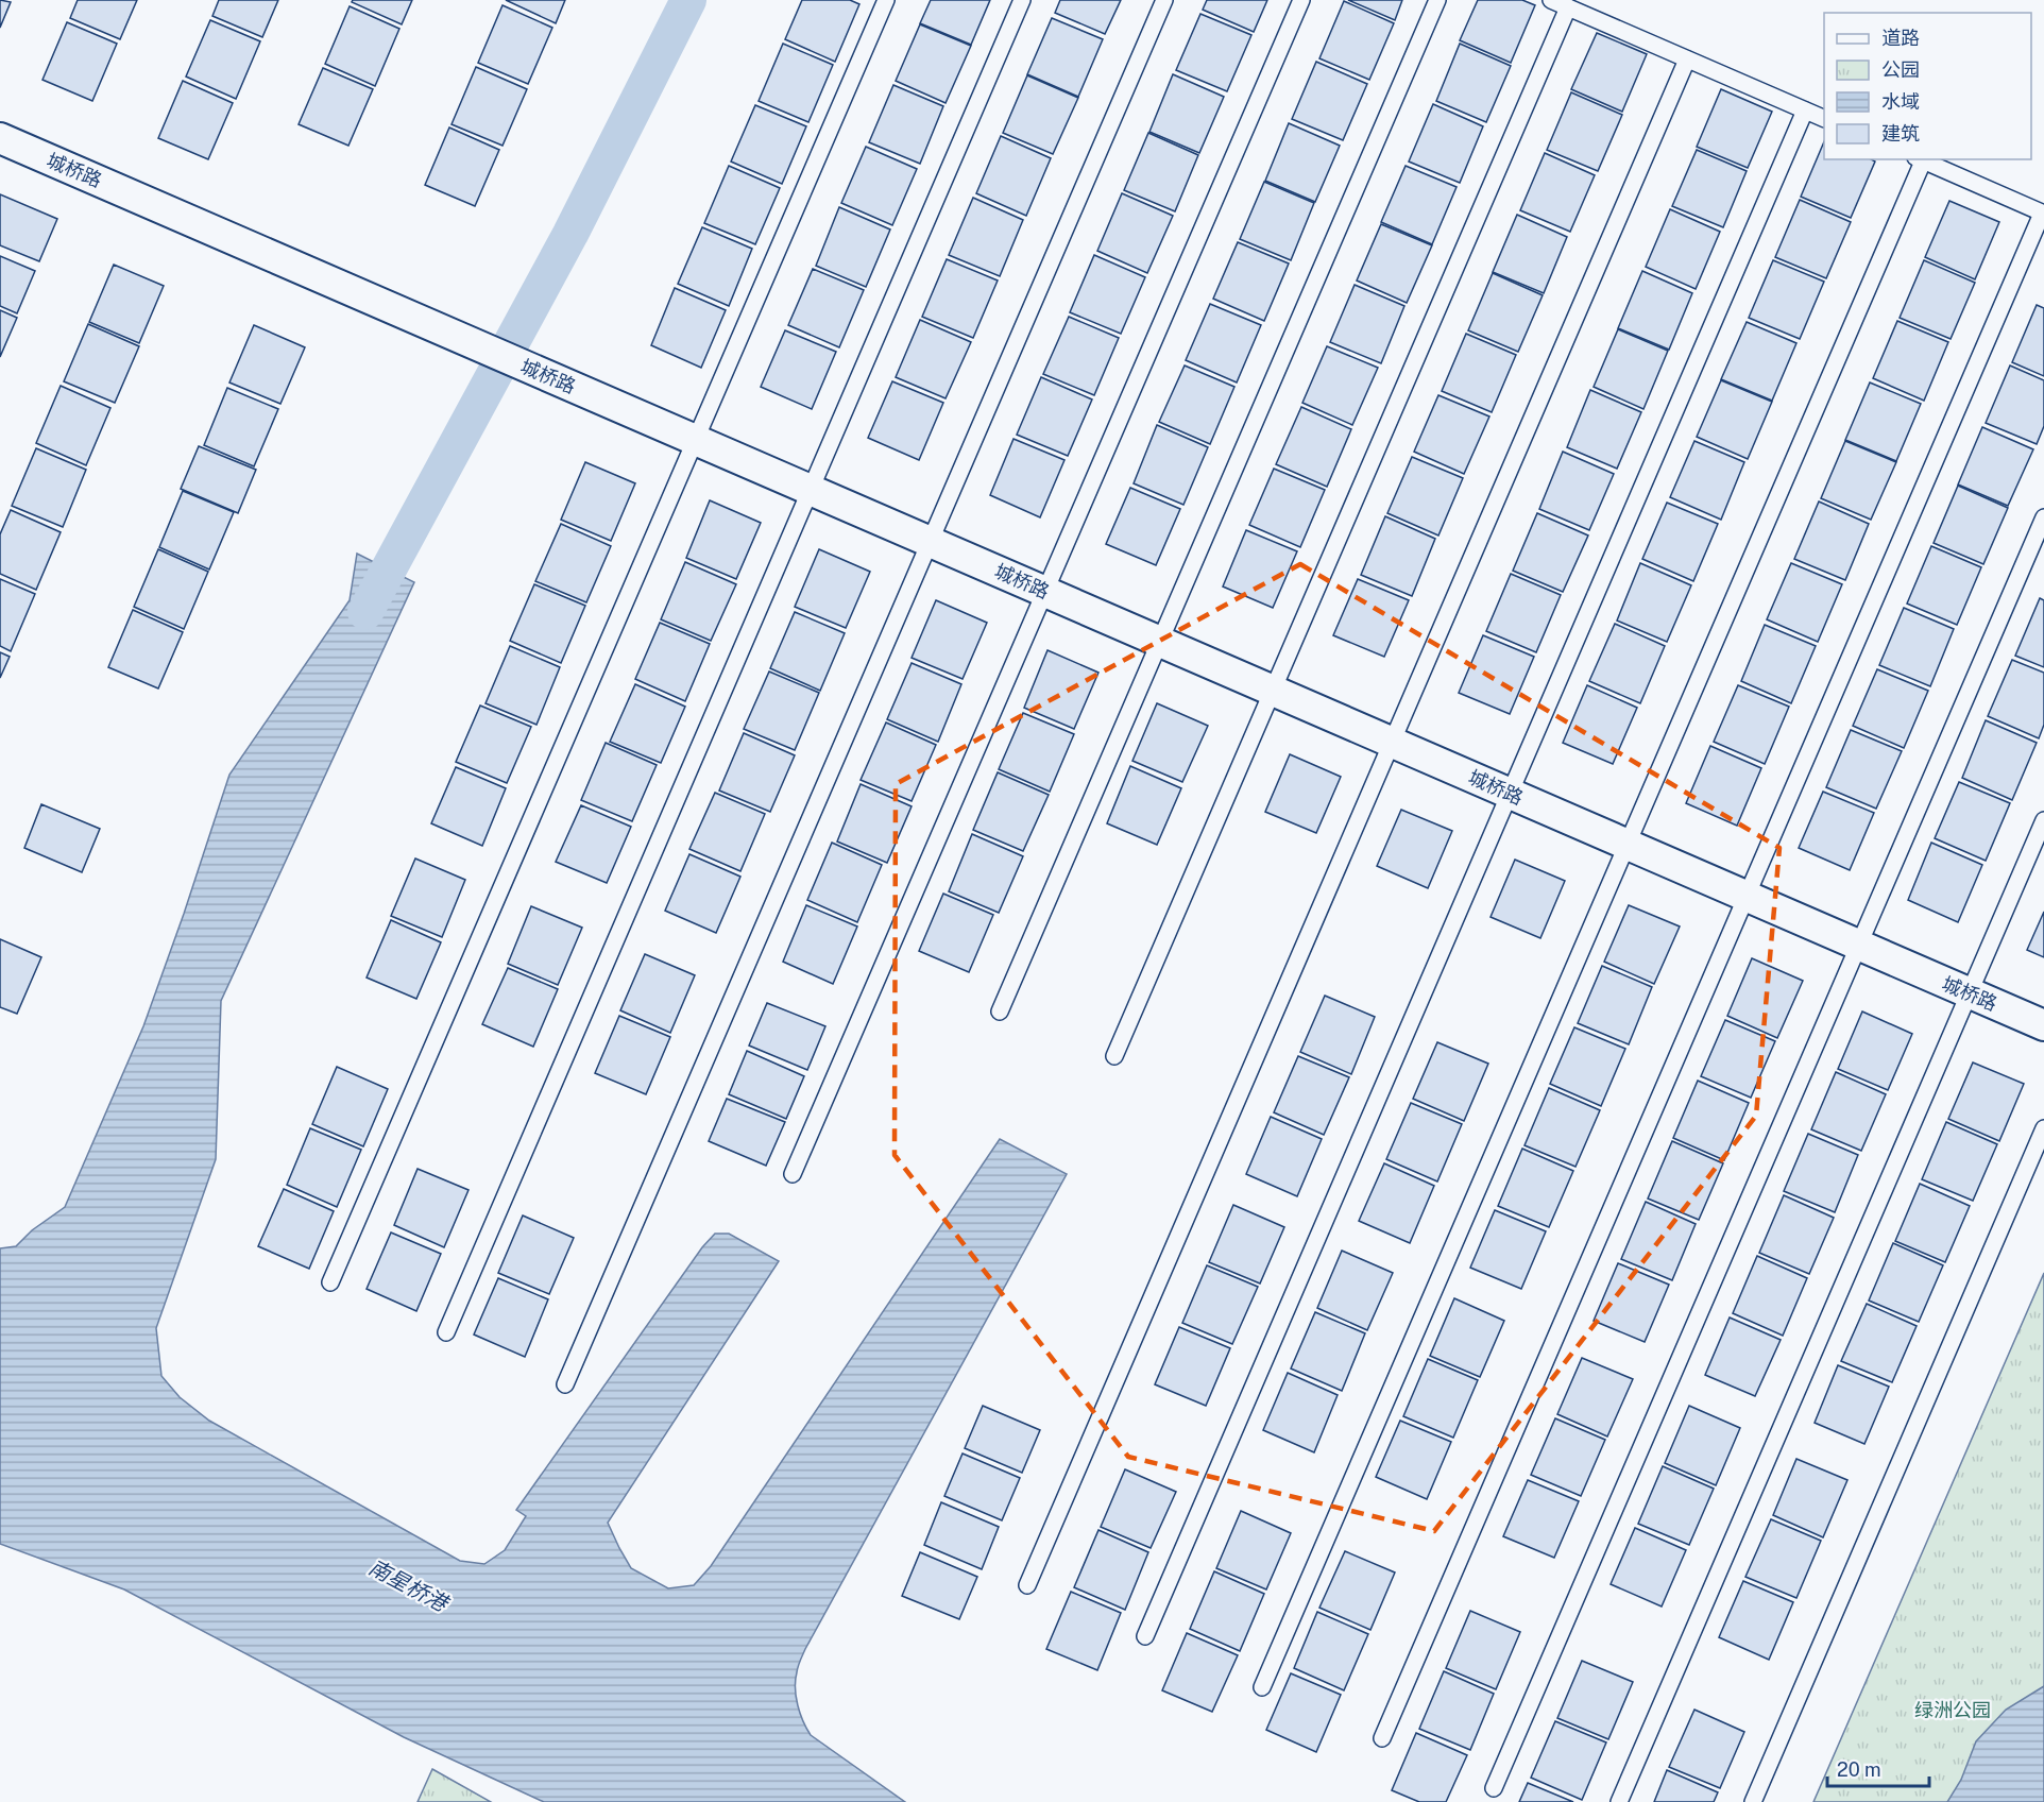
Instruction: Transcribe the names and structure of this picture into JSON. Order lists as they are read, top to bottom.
{
  "streets": {
    "street": ["城桥路"]
  },
  "water": ["南星桥港"],
  "parks": ["绿洲公园"],
  "legend": [
    "道路",
    "公园",
    "水域",
    "建筑"
  ],
  "scale_bar": "20 m"
}
